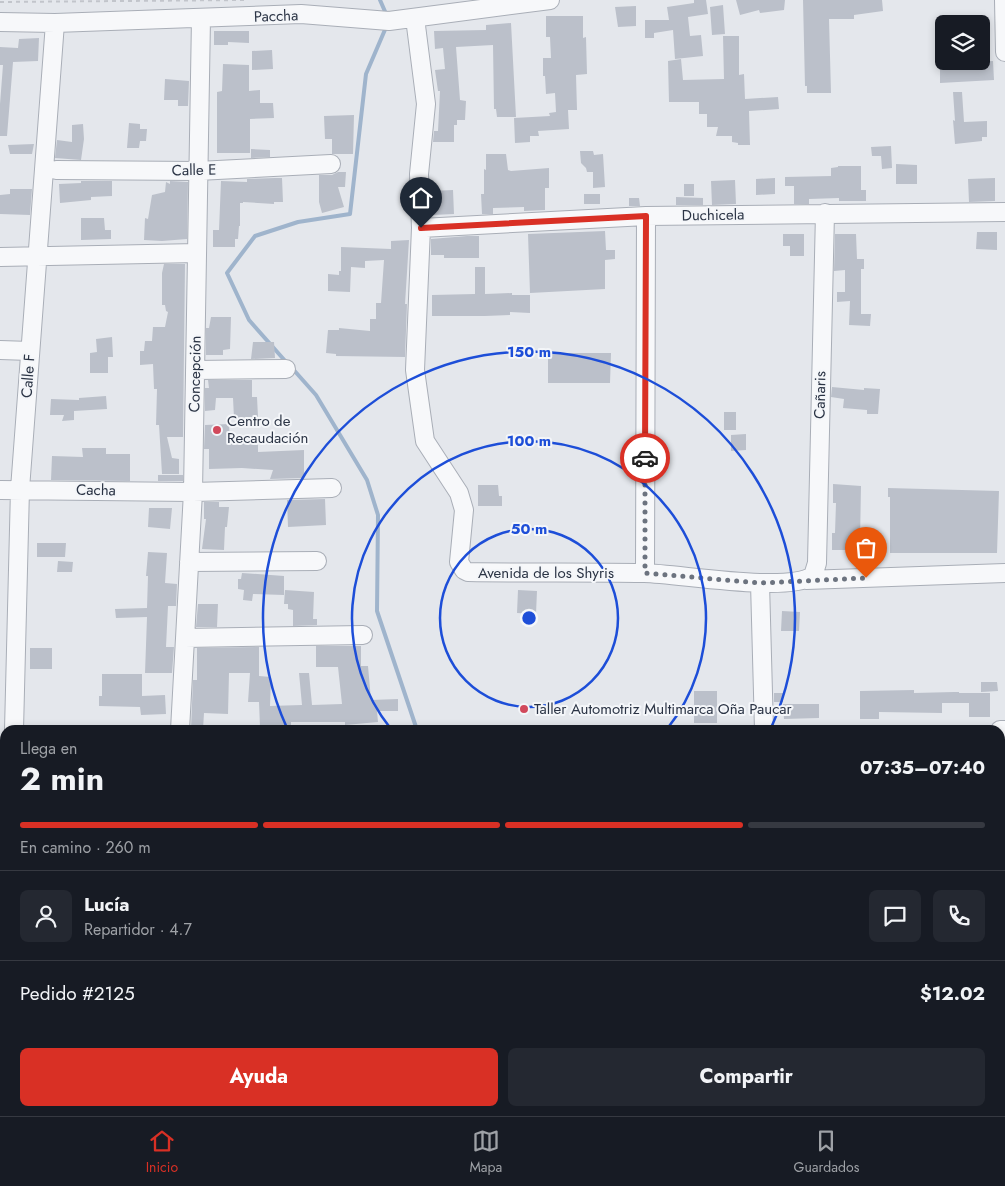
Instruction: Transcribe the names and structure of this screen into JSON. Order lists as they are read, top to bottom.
{
  "streets": {
    "street": [
      "Paccha",
      "Calle E",
      "Duchicela",
      "Concepción",
      "Calle F",
      "Cañaris",
      "Cacha",
      "Avenida de los Shyris"
    ]
  },
  "crossings": [
    ["Paccha", "Concepción"],
    ["Paccha", "Calle F"],
    ["Paccha", "Avenida de los Shyris"],
    ["Calle E", "Concepción"],
    ["Duchicela", "Cañaris"],
    ["Duchicela", "Avenida de los Shyris"],
    ["Concepción", "Cacha"],
    ["Calle F", "Cacha"],
    ["Cañaris", "Avenida de los Shyris"]
  ],
  "places": ["Centro de Recaudación", "Taller Automotriz Multimarca Oña Paucar"],
  "page": {
    "heading": ["2 min", "Llega en", "07:35–07:40"],
    "panel": [
      "Lucía",
      "Repartidor · 4.7",
      "Pedido #2125",
      "$12.02"
    ],
    "bar": "En camino · 260 m",
    "buttons": ["Ayuda", "Compartir"],
    "tabs": ["Inicio", "Mapa", "Guardados"]
  },
  "rings": ["150 m", "100 m", "50 m"]
}
